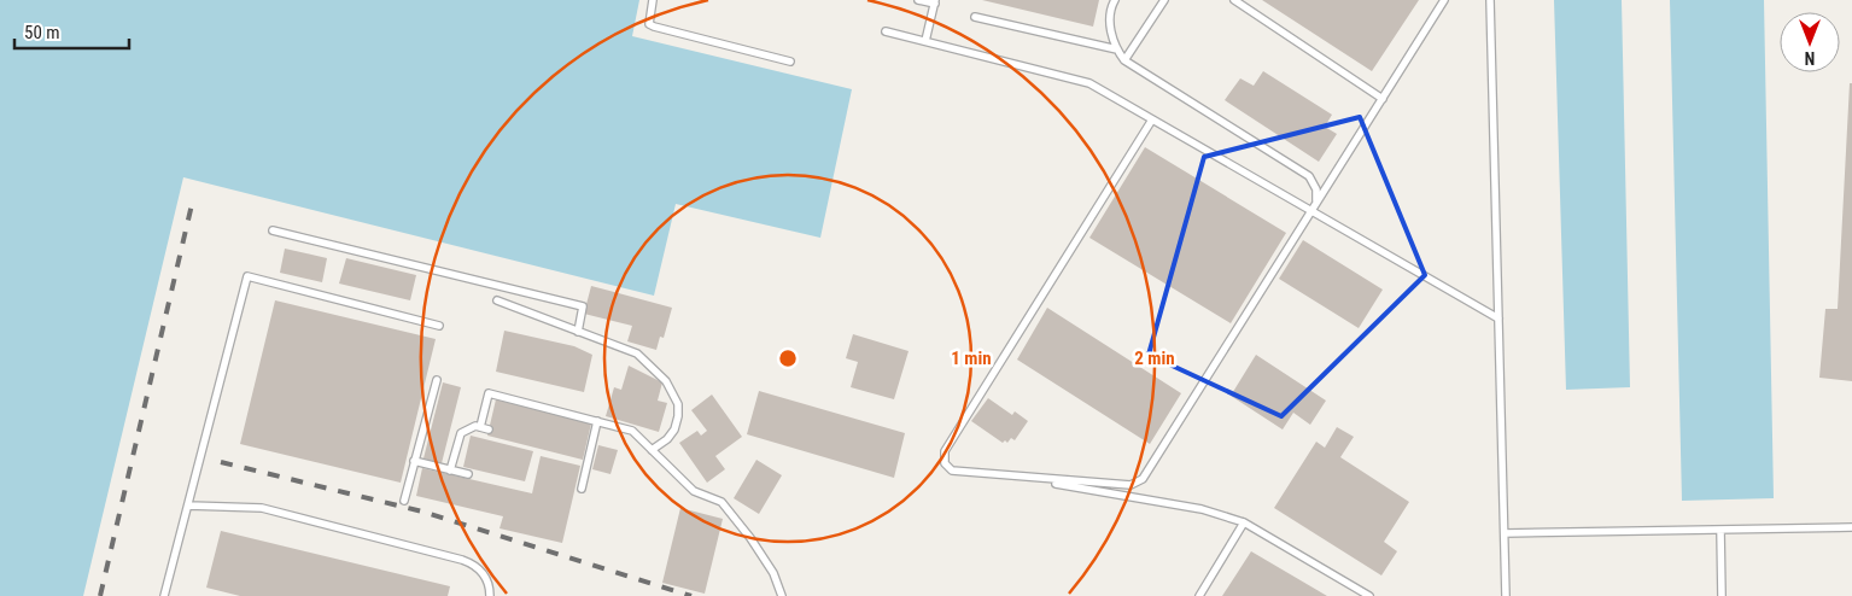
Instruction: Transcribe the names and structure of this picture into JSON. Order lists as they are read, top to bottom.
{
  "scale_bar": "50 m",
  "north": "bottom",
  "rings": ["1 min", "2 min"]
}
